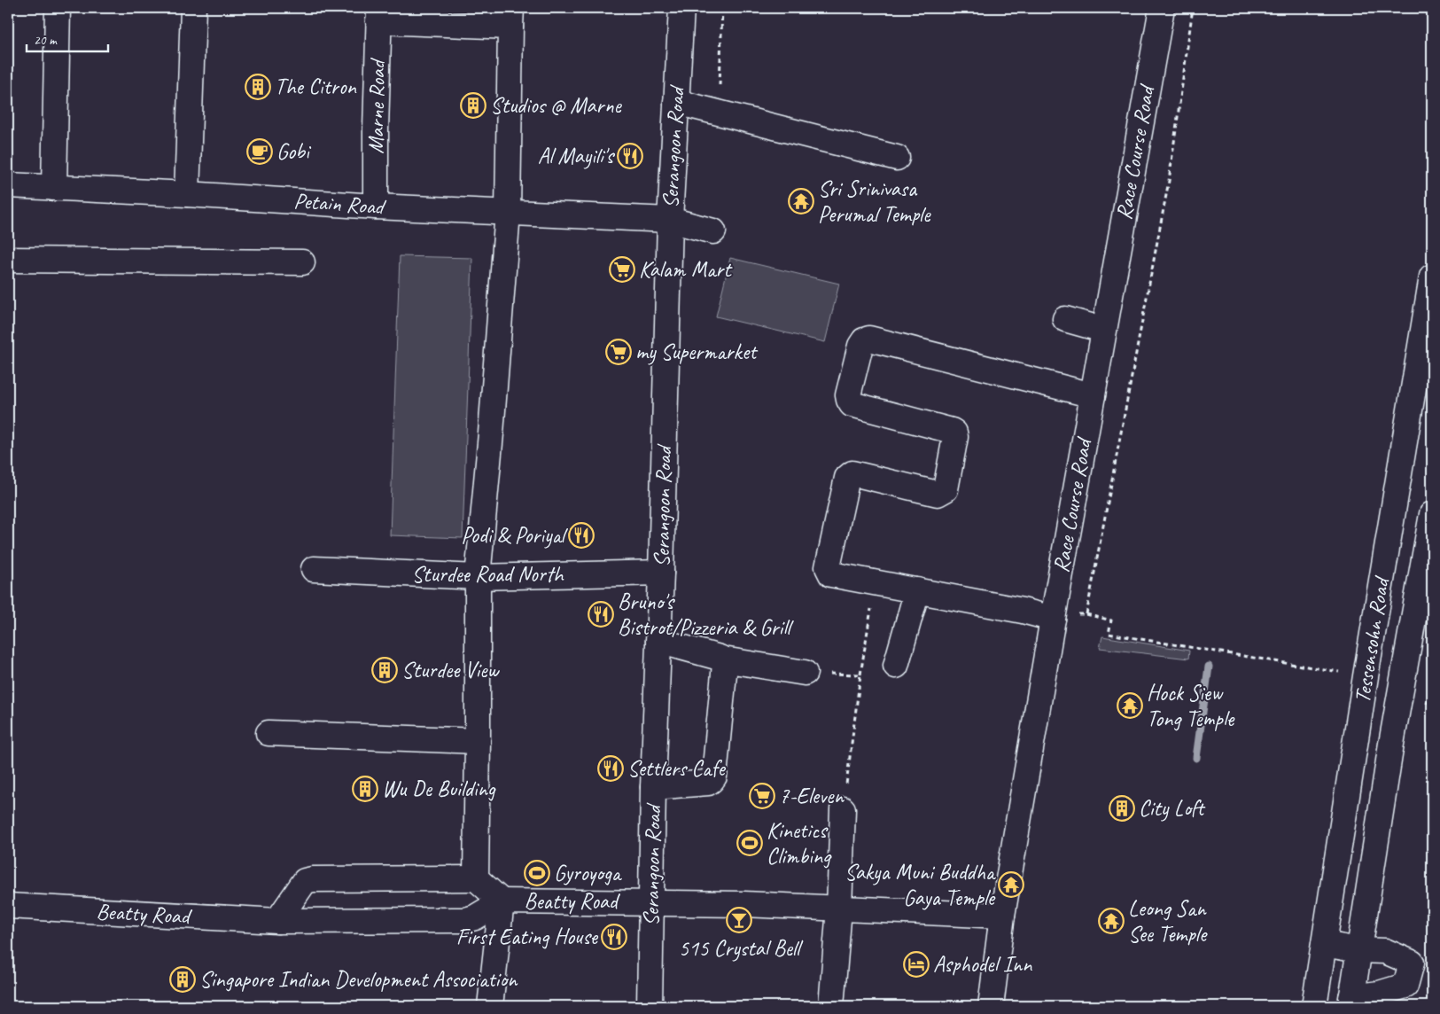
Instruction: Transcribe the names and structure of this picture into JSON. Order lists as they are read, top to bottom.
{
  "streets": {
    "street": [
      "Marne Road",
      "Serangoon Road",
      "Race Course Road",
      "Petain Road",
      "Sturdee Road North",
      "Tessensohn Road",
      "Beatty Road"
    ]
  },
  "crossings": [
    ["Marne Road", "Petain Road"],
    ["Serangoon Road", "Petain Road"],
    ["Serangoon Road", "Sturdee Road North"],
    ["Serangoon Road", "Beatty Road"],
    ["Race Course Road", "Beatty Road"]
  ],
  "places": {
    "building": [
      "The Citron",
      "Studios @ Marne",
      "Sturdee View",
      "Wu De Building",
      "City Loft",
      "Singapore Indian Development Association"
    ],
    "cafe": ["Gobi"],
    "restaurant": [
      "Al Mayili's",
      "Podi & Poriyal",
      "Bruno's Bistrot/Pizzeria & Grill",
      "Settlers Cafe",
      "First Eating House"
    ],
    "temple": [
      "Sri Srinivasa Perumal Temple",
      "Hock Siew Tong Temple",
      "Sakya Muni Buddha Gaya Temple",
      "Leong San See Temple"
    ],
    "supermarket": ["Kalam Mart", "my Supermarket", "7-Eleven"],
    "sports": ["Kinetics Climbing", "Gyroyoga"],
    "bar": ["515 Crystal Bell"],
    "hotel": ["Asphodel Inn"]
  },
  "scale_bar": "20 m"
}
